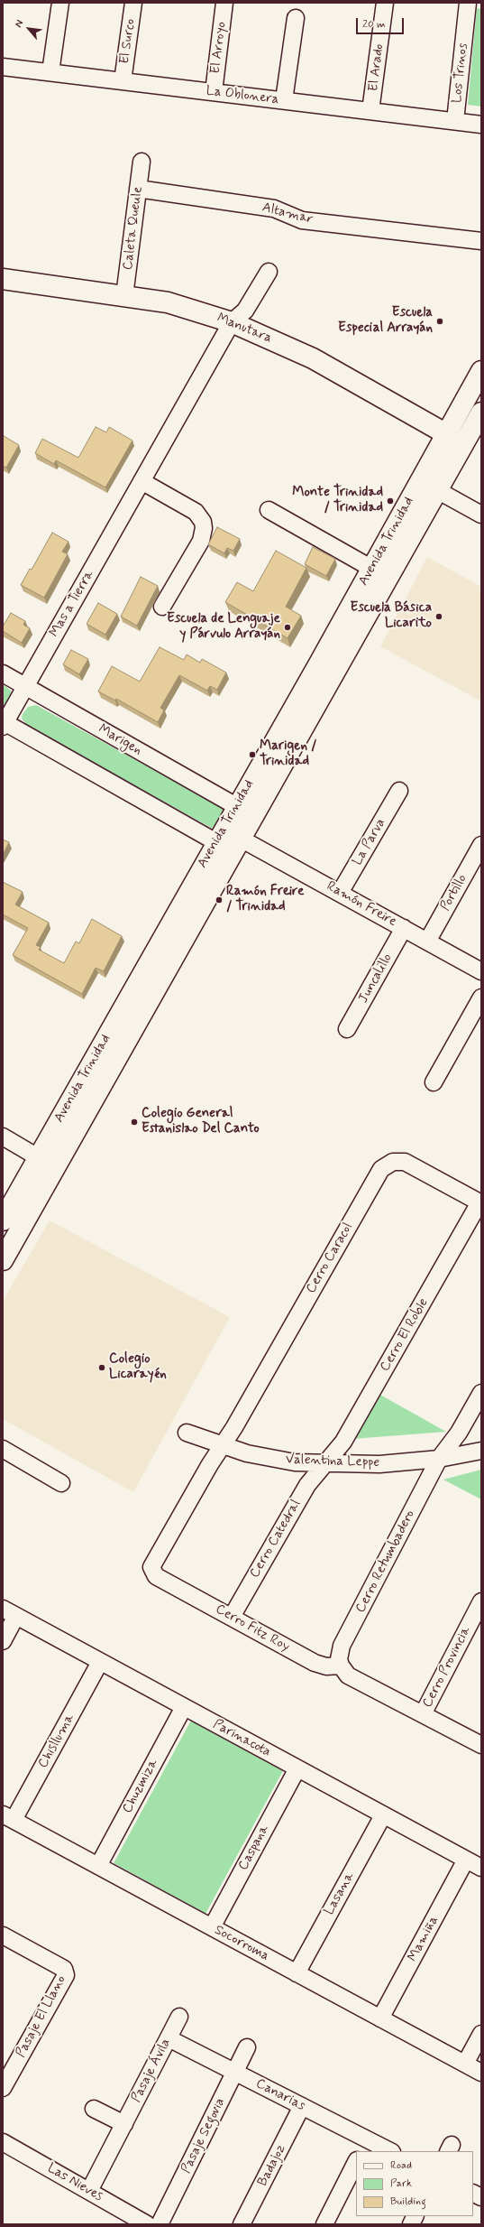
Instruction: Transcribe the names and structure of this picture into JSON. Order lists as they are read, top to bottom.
{
  "streets": {
    "main road": ["Manutara", "Avenida Trinidad"],
    "street": [
      "El Surco",
      "El Arroyo",
      "El Arado",
      "Los Trinos",
      "La Oblonera",
      "Altamar",
      "Caleta Queule",
      "Mas a Tierra",
      "Marigen",
      "La Parva",
      "Portillo",
      "Ramón Freire",
      "Juncalillo",
      "Cerro Caracol",
      "Cerro El Roble",
      "Valentina Leppe",
      "Cerro Catedral",
      "Cerro Retumbadero",
      "Cerro Fitz Roy",
      "Cerro Provincia",
      "Parinacota",
      "Chislluma",
      "Chuzmiza",
      "Caspana",
      "Lasana",
      "Mamiña",
      "Socorroma",
      "Pasaje El Llano",
      "Pasaje Ávila",
      "Canarias",
      "Pasaje Segovia",
      "Badajoz",
      "Las Nieves"
    ]
  },
  "crossings": [
    ["El Surco", "La Oblonera"],
    ["El Arroyo", "La Oblonera"],
    ["El Arado", "La Oblonera"],
    ["Los Trinos", "La Oblonera"],
    ["Altamar", "Caleta Queule"],
    ["Caleta Queule", "Manutara"],
    ["Manutara", "Avenida Trinidad"],
    ["Manutara", "Mas a Tierra"],
    ["Avenida Trinidad", "Marigen"],
    ["Avenida Trinidad", "Ramón Freire"],
    ["Mas a Tierra", "Marigen"],
    ["La Parva", "Ramón Freire"],
    ["Portillo", "Ramón Freire"],
    ["Ramón Freire", "Juncalillo"],
    ["Cerro Caracol", "Cerro El Roble"],
    ["Cerro Caracol", "Valentina Leppe"],
    ["Cerro Caracol", "Cerro Fitz Roy"],
    ["Cerro El Roble", "Valentina Leppe"],
    ["Cerro El Roble", "Cerro Catedral"],
    ["Valentina Leppe", "Cerro Catedral"],
    ["Valentina Leppe", "Cerro Retumbadero"],
    ["Valentina Leppe", "Cerro Fitz Roy"],
    ["Cerro Catedral", "Cerro Fitz Roy"],
    ["Cerro Retumbadero", "Cerro Fitz Roy"],
    ["Parinacota", "Chislluma"],
    ["Parinacota", "Chuzmiza"],
    ["Parinacota", "Caspana"],
    ["Parinacota", "Lasana"],
    ["Parinacota", "Mamiña"],
    ["Chislluma", "Socorroma"],
    ["Chuzmiza", "Socorroma"],
    ["Caspana", "Socorroma"],
    ["Lasana", "Socorroma"],
    ["Mamiña", "Socorroma"],
    ["Pasaje Ávila", "Canarias"],
    ["Pasaje Ávila", "Las Nieves"],
    ["Canarias", "Pasaje Segovia"],
    ["Canarias", "Badajoz"]
  ],
  "places": [
    "Escuela Especial Arrayán",
    "Monte Trinidad / Trinidad",
    "Escuela Básica Licarito",
    "Escuela de Lenguaje y Párvulo Arrayán",
    "Marigen / Trinidad",
    "Ramón Freire / Trinidad",
    "Colegio General Estanislao Del Canto",
    "Colegio Licarayén"
  ],
  "legend": ["Road", "Park", "Building"],
  "scale_bar": "20 m",
  "north": "top left"
}
